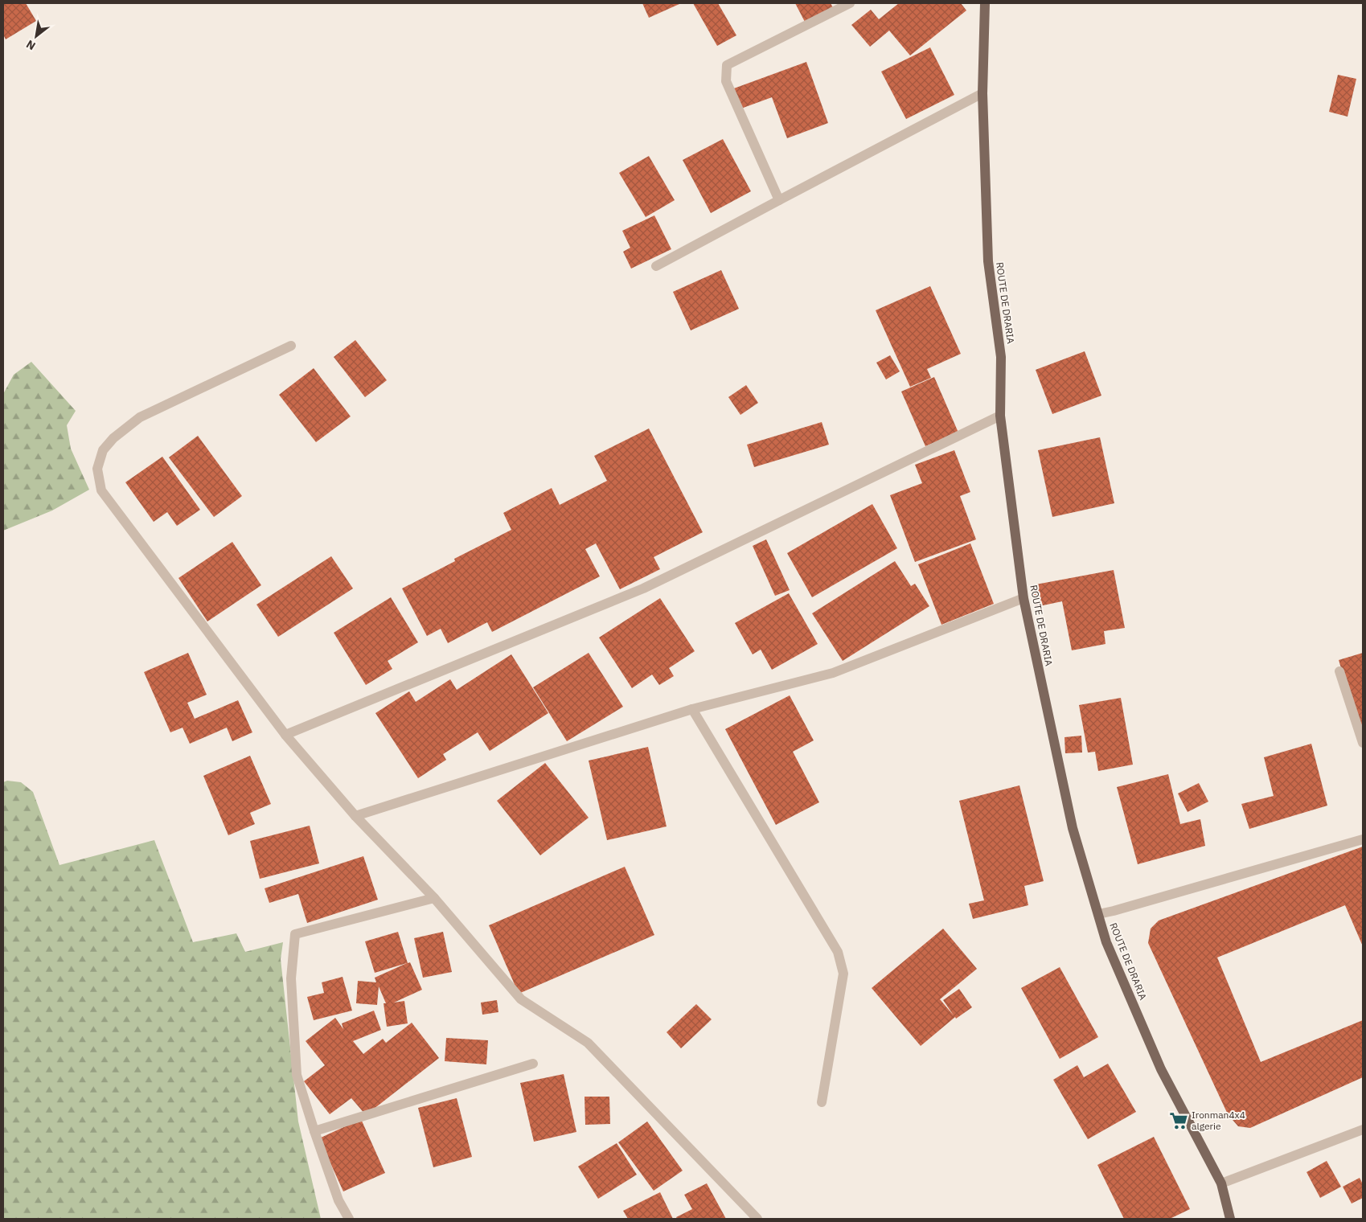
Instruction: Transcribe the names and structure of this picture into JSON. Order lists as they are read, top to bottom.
{
  "streets": {
    "main road": ["ROUTE DE DRARIA"]
  },
  "places": {
    "supermarket": ["Ironman4x4 algerie"]
  },
  "north": "bottom left"
}
